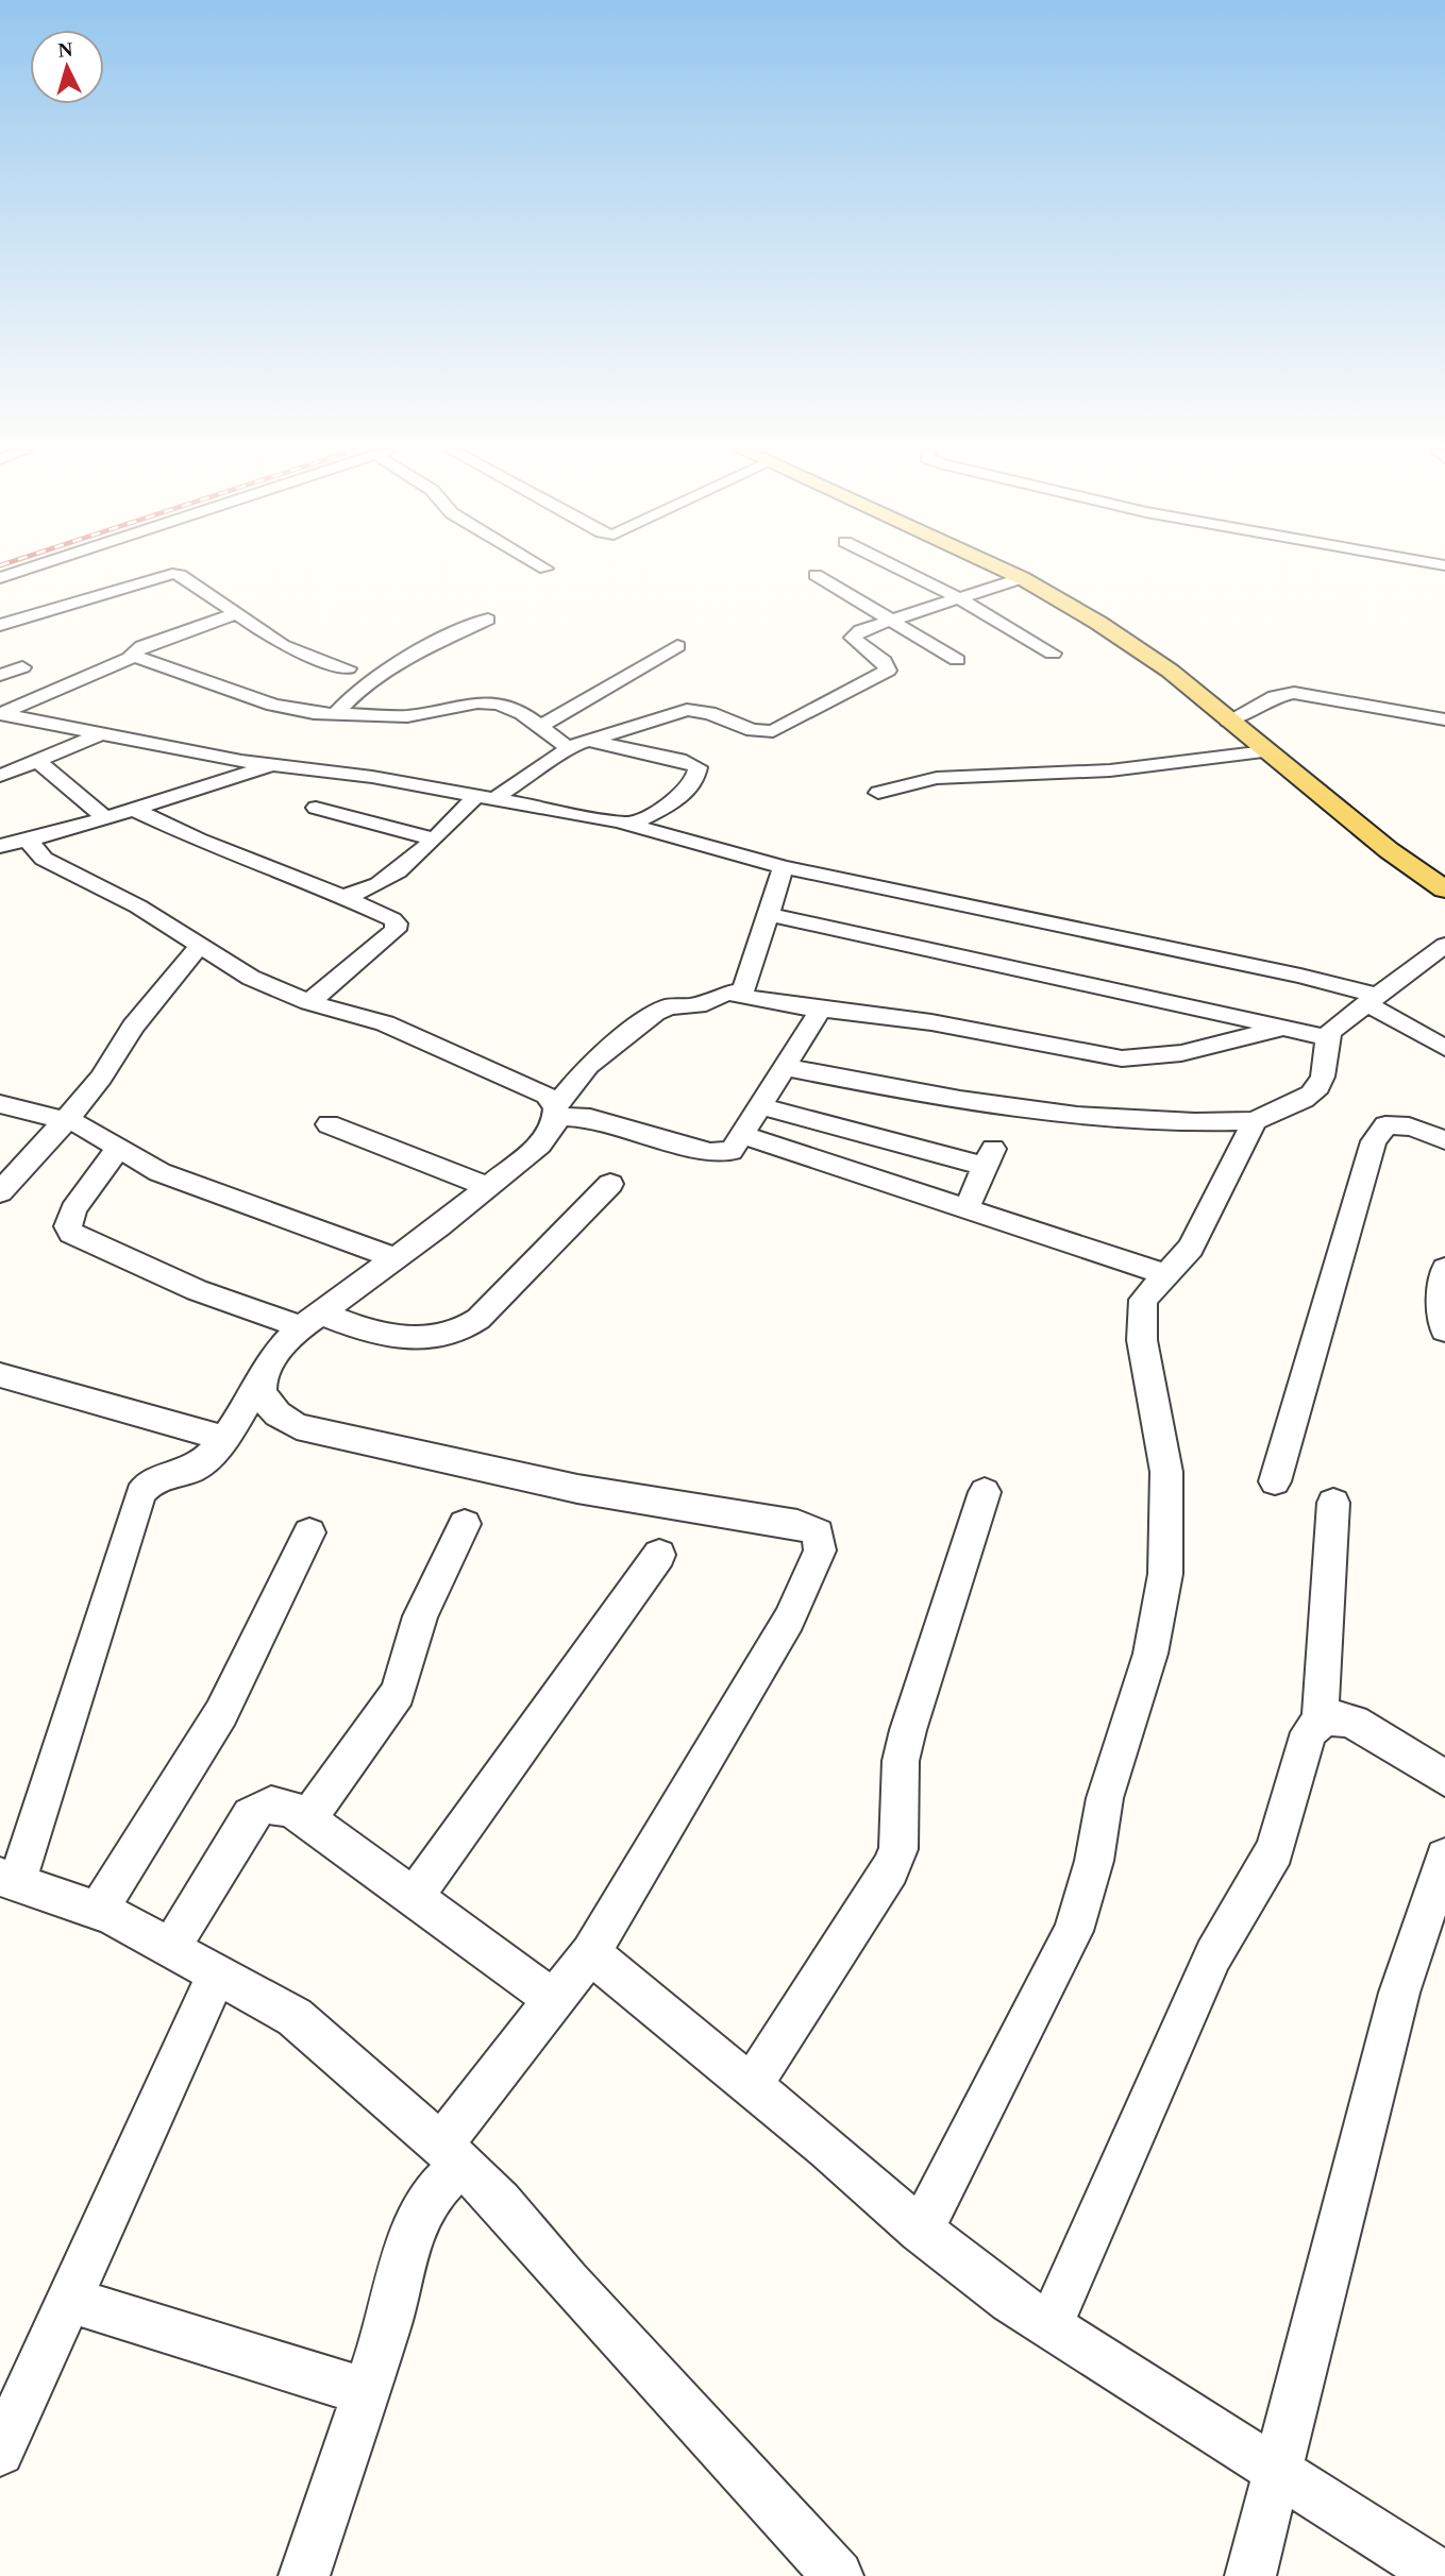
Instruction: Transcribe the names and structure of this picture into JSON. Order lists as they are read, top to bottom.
{
  "north": "top"
}
